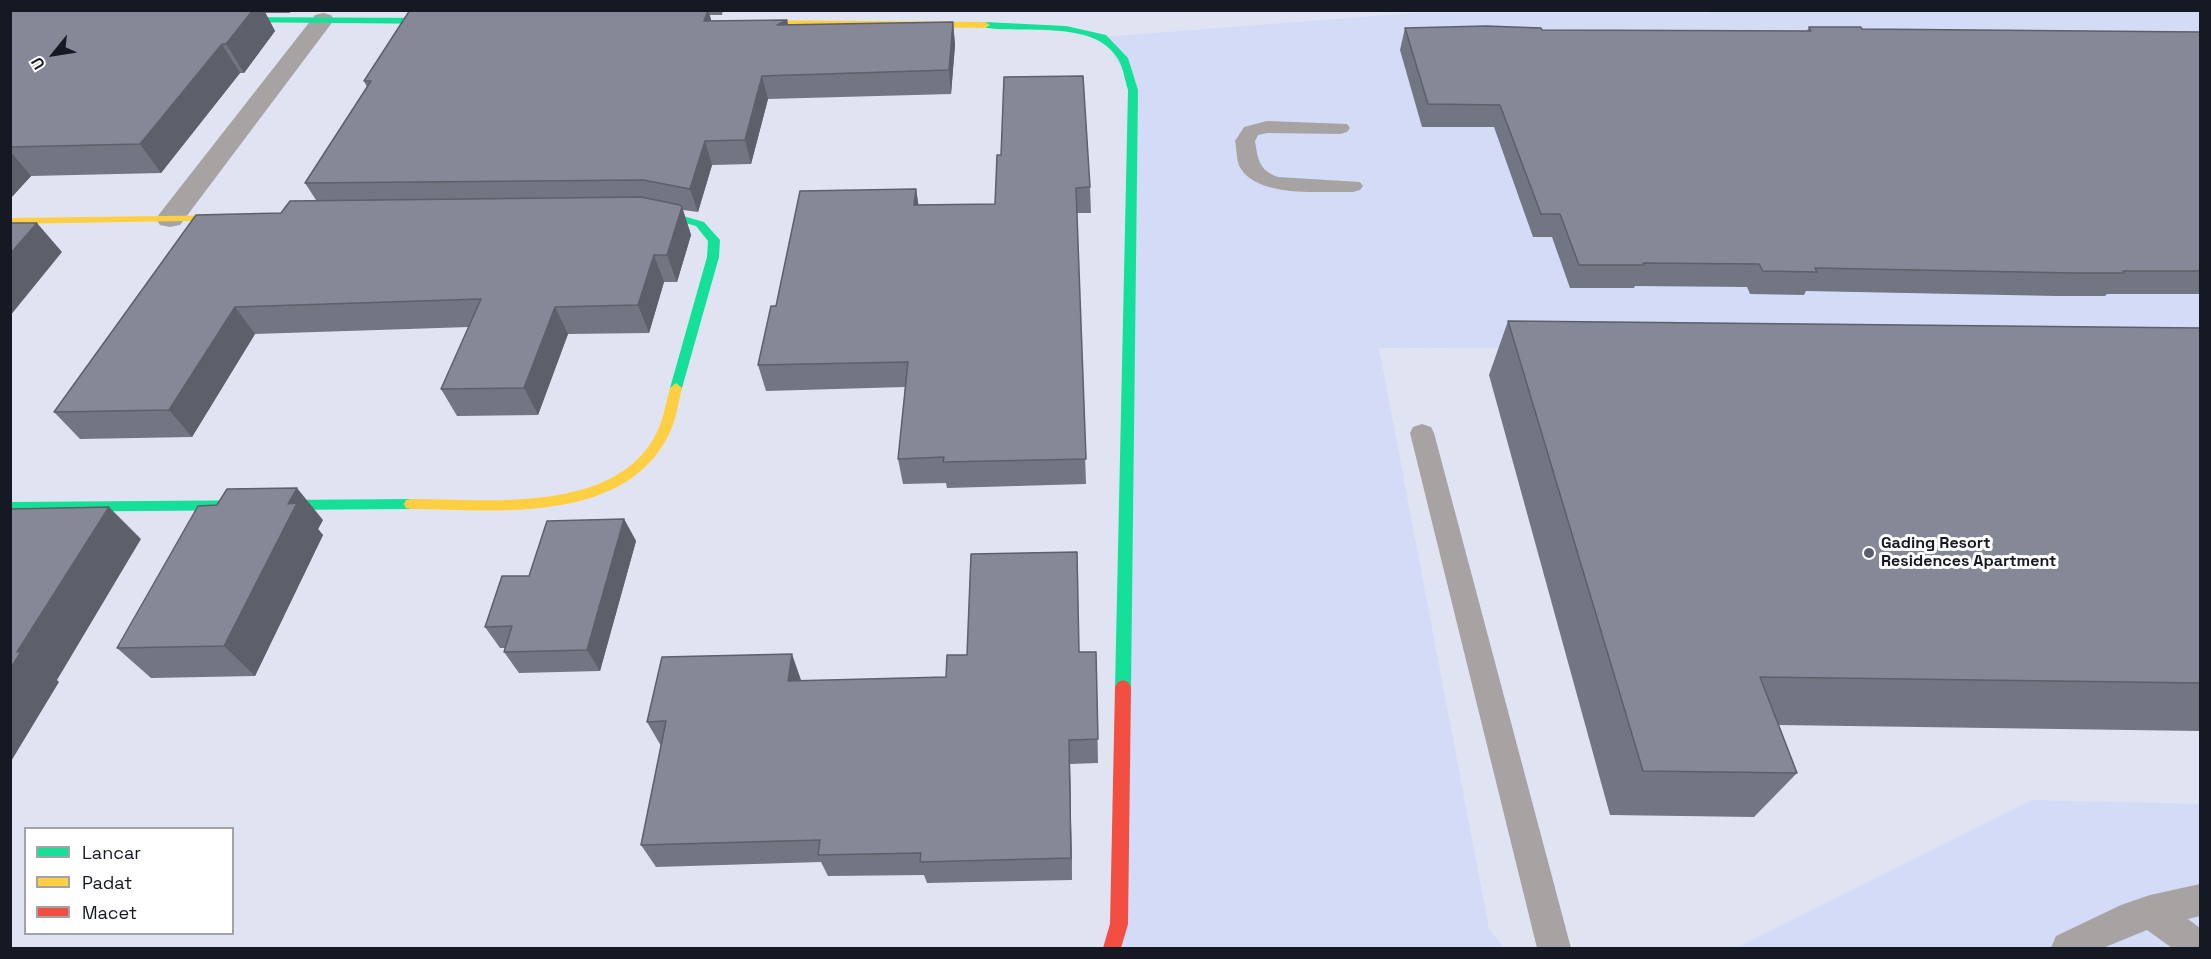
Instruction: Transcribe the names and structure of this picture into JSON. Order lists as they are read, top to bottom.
{
  "places": ["Gading Resort Residences Apartment"],
  "legend": ["Lancar", "Padat", "Macet"],
  "north": "bottom left"
}
